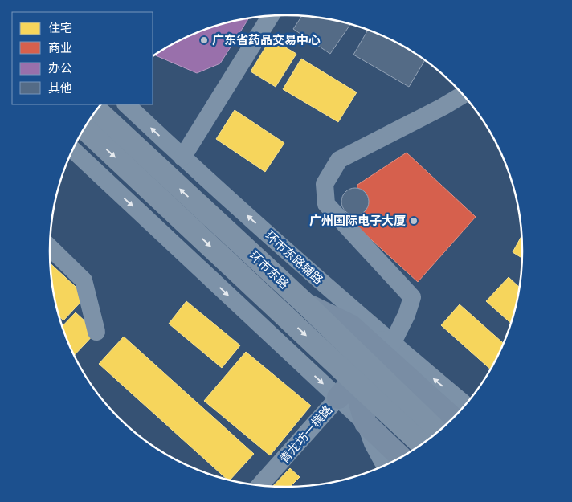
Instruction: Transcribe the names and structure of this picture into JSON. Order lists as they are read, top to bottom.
{
  "streets": {
    "highway": ["环市东路"],
    "main road": ["青龙坊一横路"],
    "street": ["环市东路辅路"]
  },
  "crossings": [
    ["环市东路", "青龙坊一横路"]
  ],
  "places": ["广东省药品交易中心", "广州国际电子大厦"],
  "legend": [
    "住宅",
    "商业",
    "办公",
    "其他"
  ]
}
